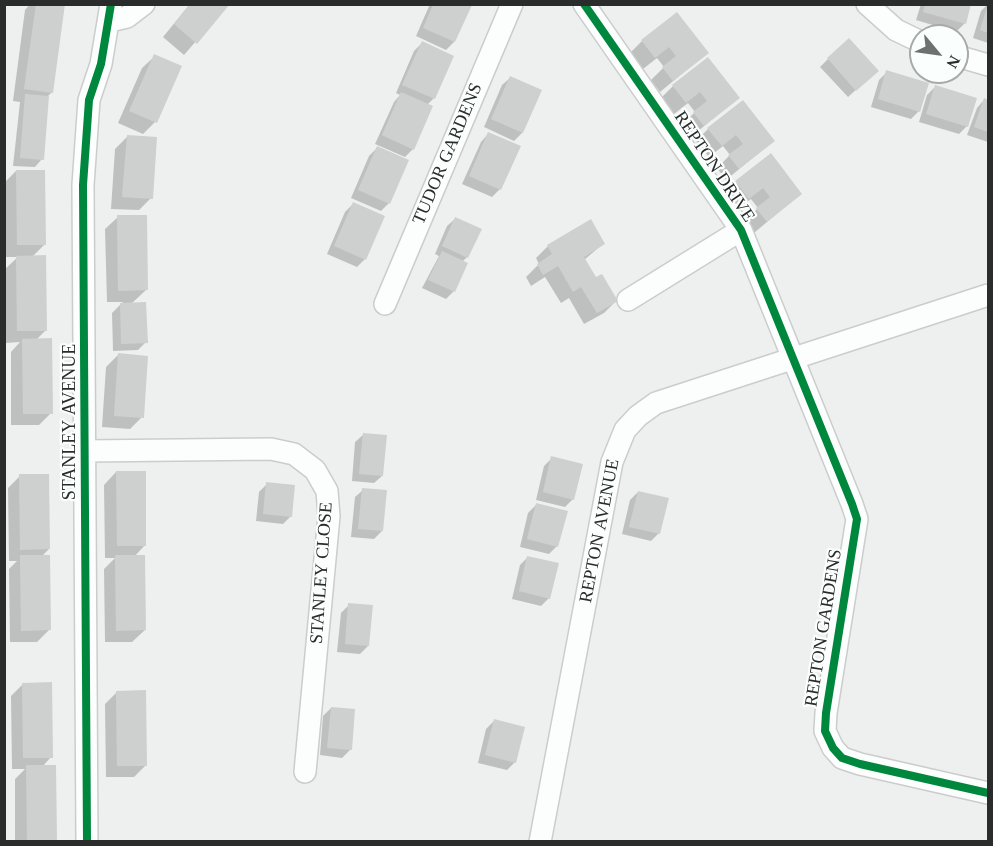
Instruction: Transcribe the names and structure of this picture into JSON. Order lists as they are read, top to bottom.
{
  "streets": {
    "street": [
      "TUDOR GARDENS",
      "REPTON DRIVE",
      "STANLEY AVENUE",
      "REPTON AVENUE",
      "STANLEY CLOSE",
      "REPTON GARDENS"
    ]
  },
  "crossings": [
    ["REPTON DRIVE", "REPTON AVENUE"],
    ["REPTON DRIVE", "REPTON GARDENS"],
    ["STANLEY AVENUE", "STANLEY CLOSE"],
    ["REPTON AVENUE", "REPTON GARDENS"]
  ],
  "north": "bottom right"
}
